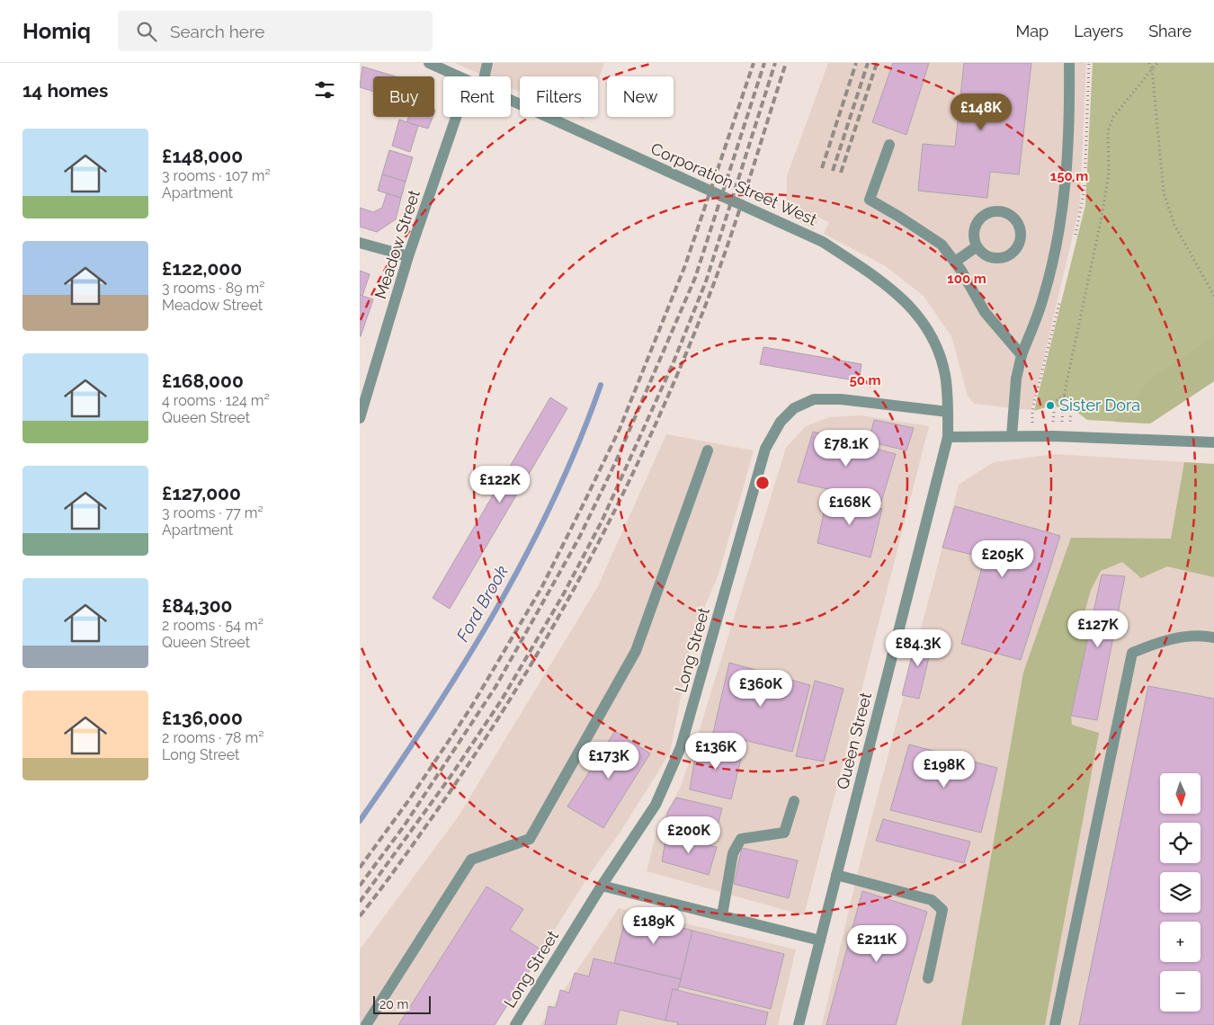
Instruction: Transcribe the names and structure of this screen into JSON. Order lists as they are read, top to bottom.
{
  "streets": {
    "street": [
      "Corporation Street West",
      "Meadow Street",
      "Long Street",
      "Queen Street"
    ]
  },
  "crossings": [
    ["Corporation Street West", "Long Street"],
    ["Corporation Street West", "Queen Street"],
    ["Long Street", "Queen Street"]
  ],
  "water": ["Ford Brook"],
  "places": ["Sister Dora"],
  "scale_bar": "20 m",
  "north": "bottom",
  "page": {
    "header": "Homiq",
    "search": "Search here",
    "nav": ["Map", "Layers", "Share"],
    "heading": "14 homes",
    "chip": [
      "Buy",
      "Rent",
      "Filters",
      "New"
    ],
    "price": [
      "£148K",
      "£78.1K",
      "£122K",
      "£168K",
      "£205K",
      "£127K",
      "£84.3K",
      "£360K",
      "£136K",
      "£173K",
      "£198K",
      "£200K",
      "£189K",
      "£211K"
    ],
    "list": [
      {
        "name": "£148,000",
        "note": "3 rooms · 107 m² · Apartment"
      },
      {
        "name": "£122,000",
        "note": "3 rooms · 89 m² · Meadow Street"
      },
      {
        "name": "£168,000",
        "note": "4 rooms · 124 m² · Queen Street"
      },
      {
        "name": "£127,000",
        "note": "3 rooms · 77 m² · Apartment"
      },
      {
        "name": "£84,300",
        "note": "2 rooms · 54 m² · Queen Street"
      },
      {
        "name": "£136,000",
        "note": "2 rooms · 78 m² · Long Street"
      }
    ],
    "map_buttons": ["+", "−"],
    "scale": "20 m"
  },
  "rings": ["150 m", "100 m", "50 m"]
}
